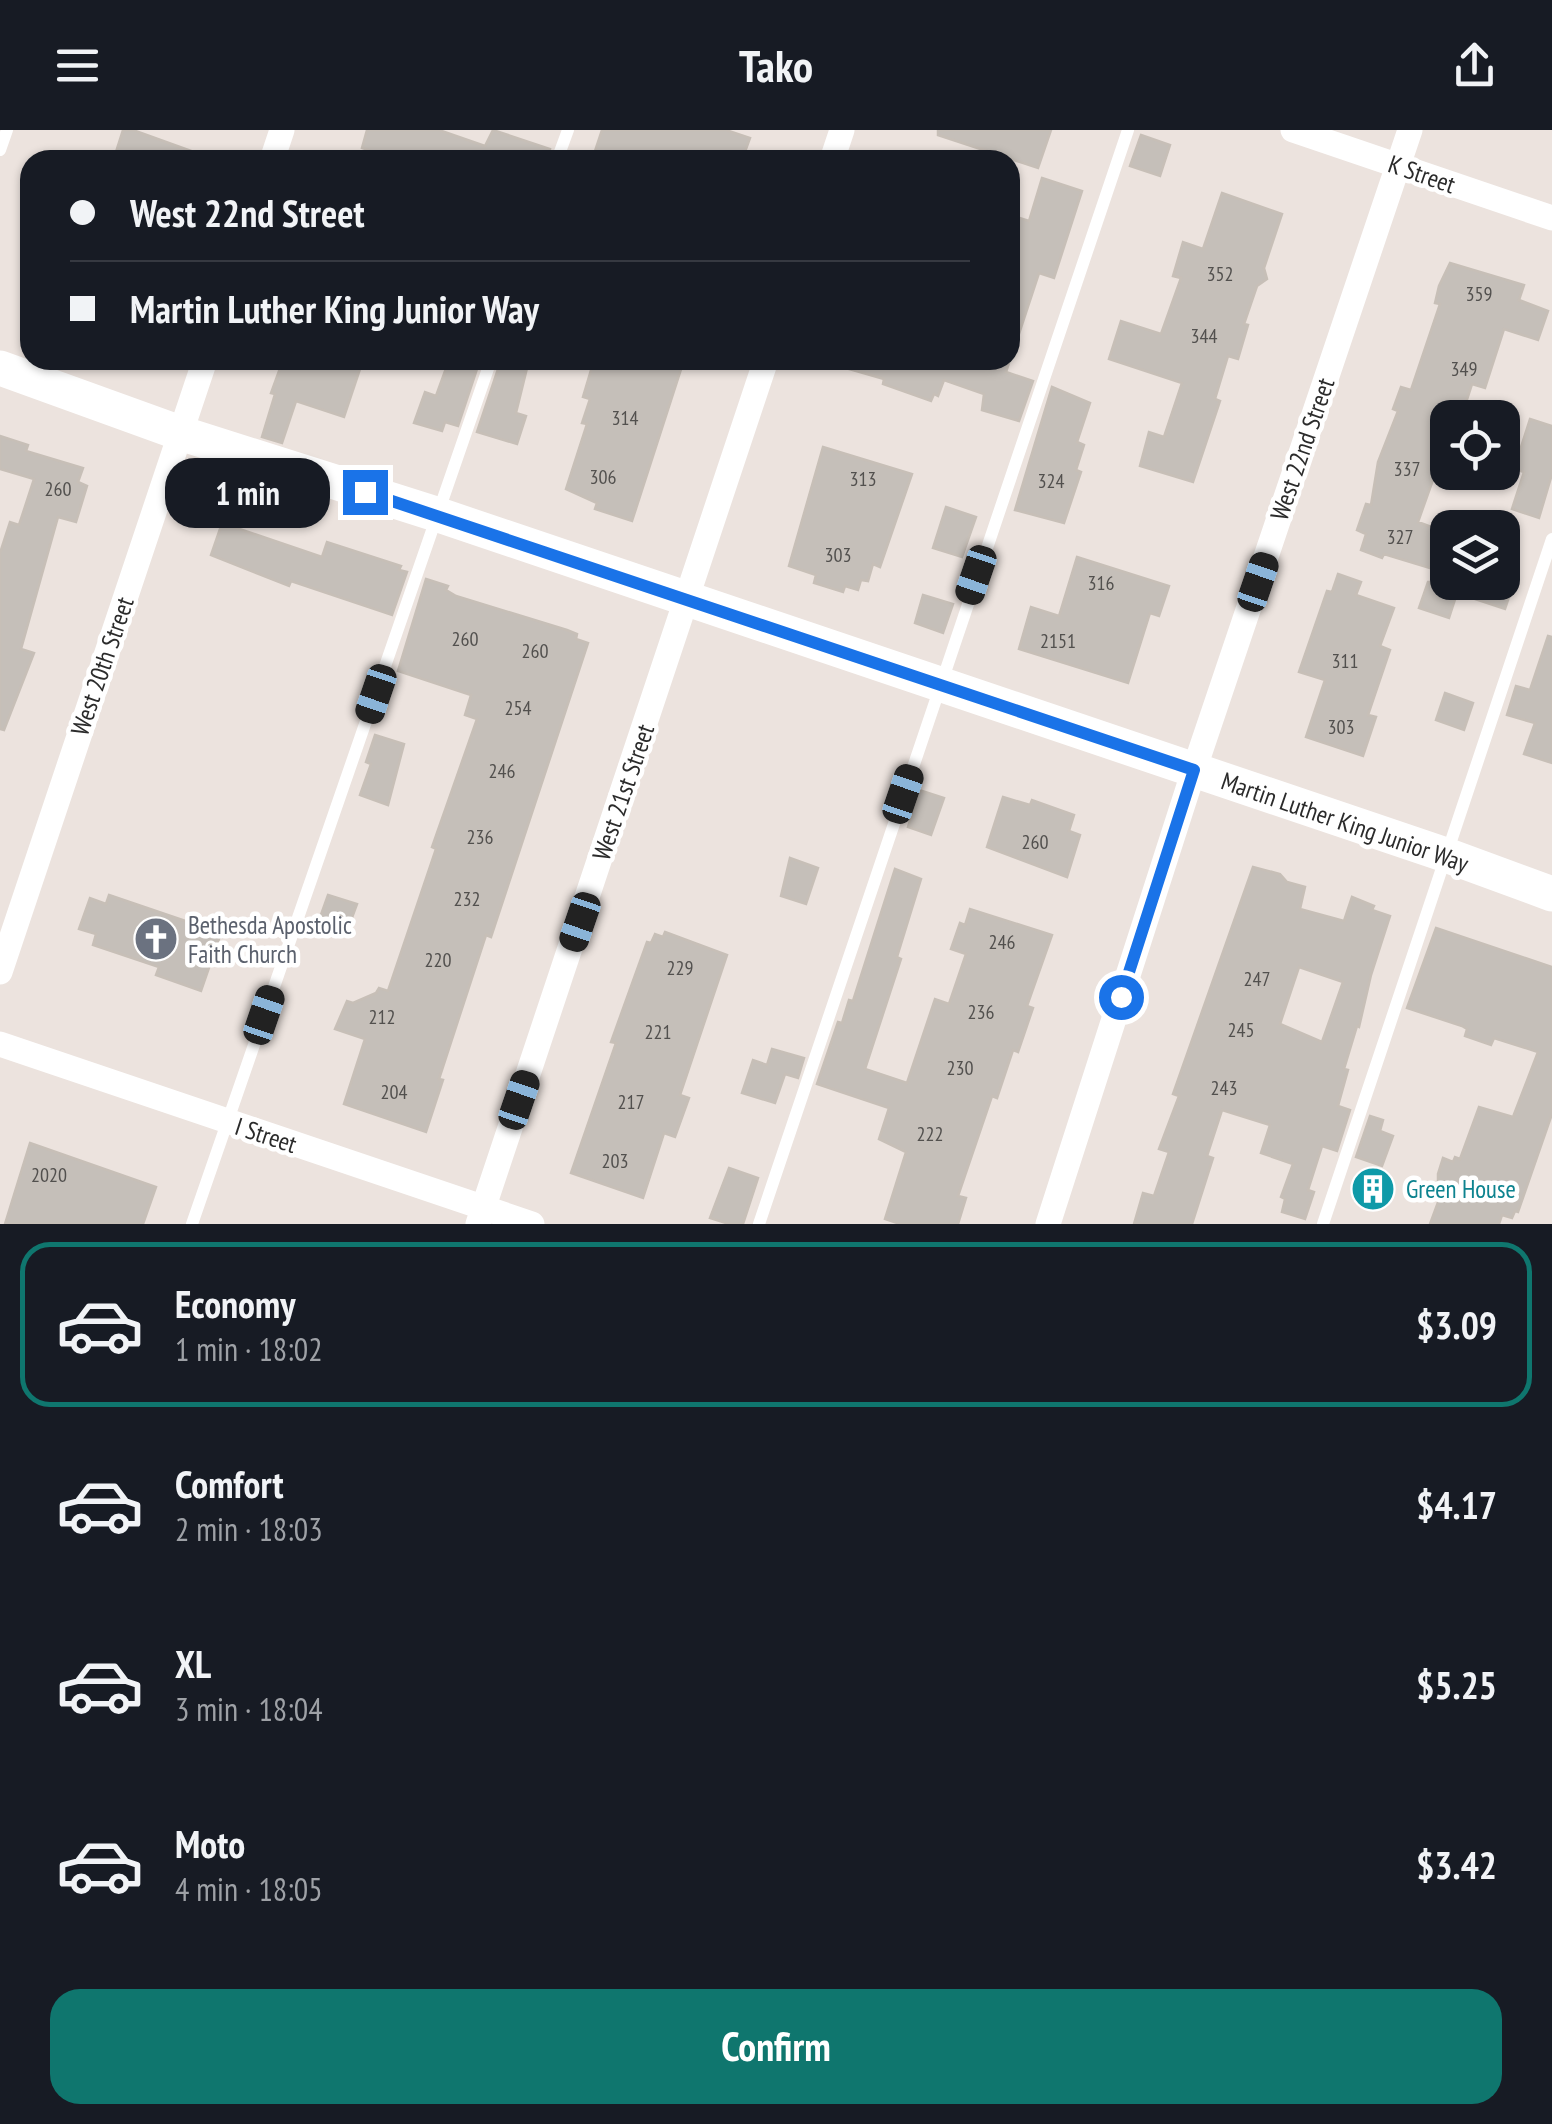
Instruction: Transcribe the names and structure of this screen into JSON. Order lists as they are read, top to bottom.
{
  "streets": {
    "main road": ["Martin Luther King Junior Way"],
    "street": [
      "K Street",
      "West 22nd Street",
      "West 20th Street",
      "West 21st Street",
      "I Street"
    ]
  },
  "crossings": [
    ["K Street", "West 22nd Street"],
    ["West 22nd Street", "Martin Luther King Junior Way"],
    ["West 20th Street", "Martin Luther King Junior Way"],
    ["West 21st Street", "Martin Luther King Junior Way"],
    ["West 21st Street", "I Street"]
  ],
  "places": {
    "church": ["Bethesda Apostolic Faith Church"],
    "building": ["Green House"]
  },
  "house_numbers": [
    "352",
    "359",
    "344",
    "349",
    "314",
    "337",
    "306",
    "313",
    "324",
    "260",
    "327",
    "303",
    "316",
    "260",
    "2151",
    "260",
    "311",
    "254",
    "303",
    "246",
    "236",
    "260",
    "232",
    "246",
    "220",
    "229",
    "247",
    "236",
    "212",
    "245",
    "221",
    "230",
    "243",
    "204",
    "217",
    "222",
    "203",
    "2020"
  ],
  "page": {
    "header": "Tako",
    "banner": ["West 22nd Street", "Martin Luther King Junior Way"],
    "bubble": "1 min",
    "list": [
      {
        "name": "Economy",
        "note": "1 min · 18:02",
        "value": "$3.09"
      },
      {
        "name": "Comfort",
        "note": "2 min · 18:03",
        "value": "$4.17"
      },
      {
        "name": "XL",
        "note": "3 min · 18:04",
        "value": "$5.25"
      },
      {
        "name": "Moto",
        "note": "4 min · 18:05",
        "value": "$3.42"
      }
    ],
    "buttons": "Confirm"
  }
}
